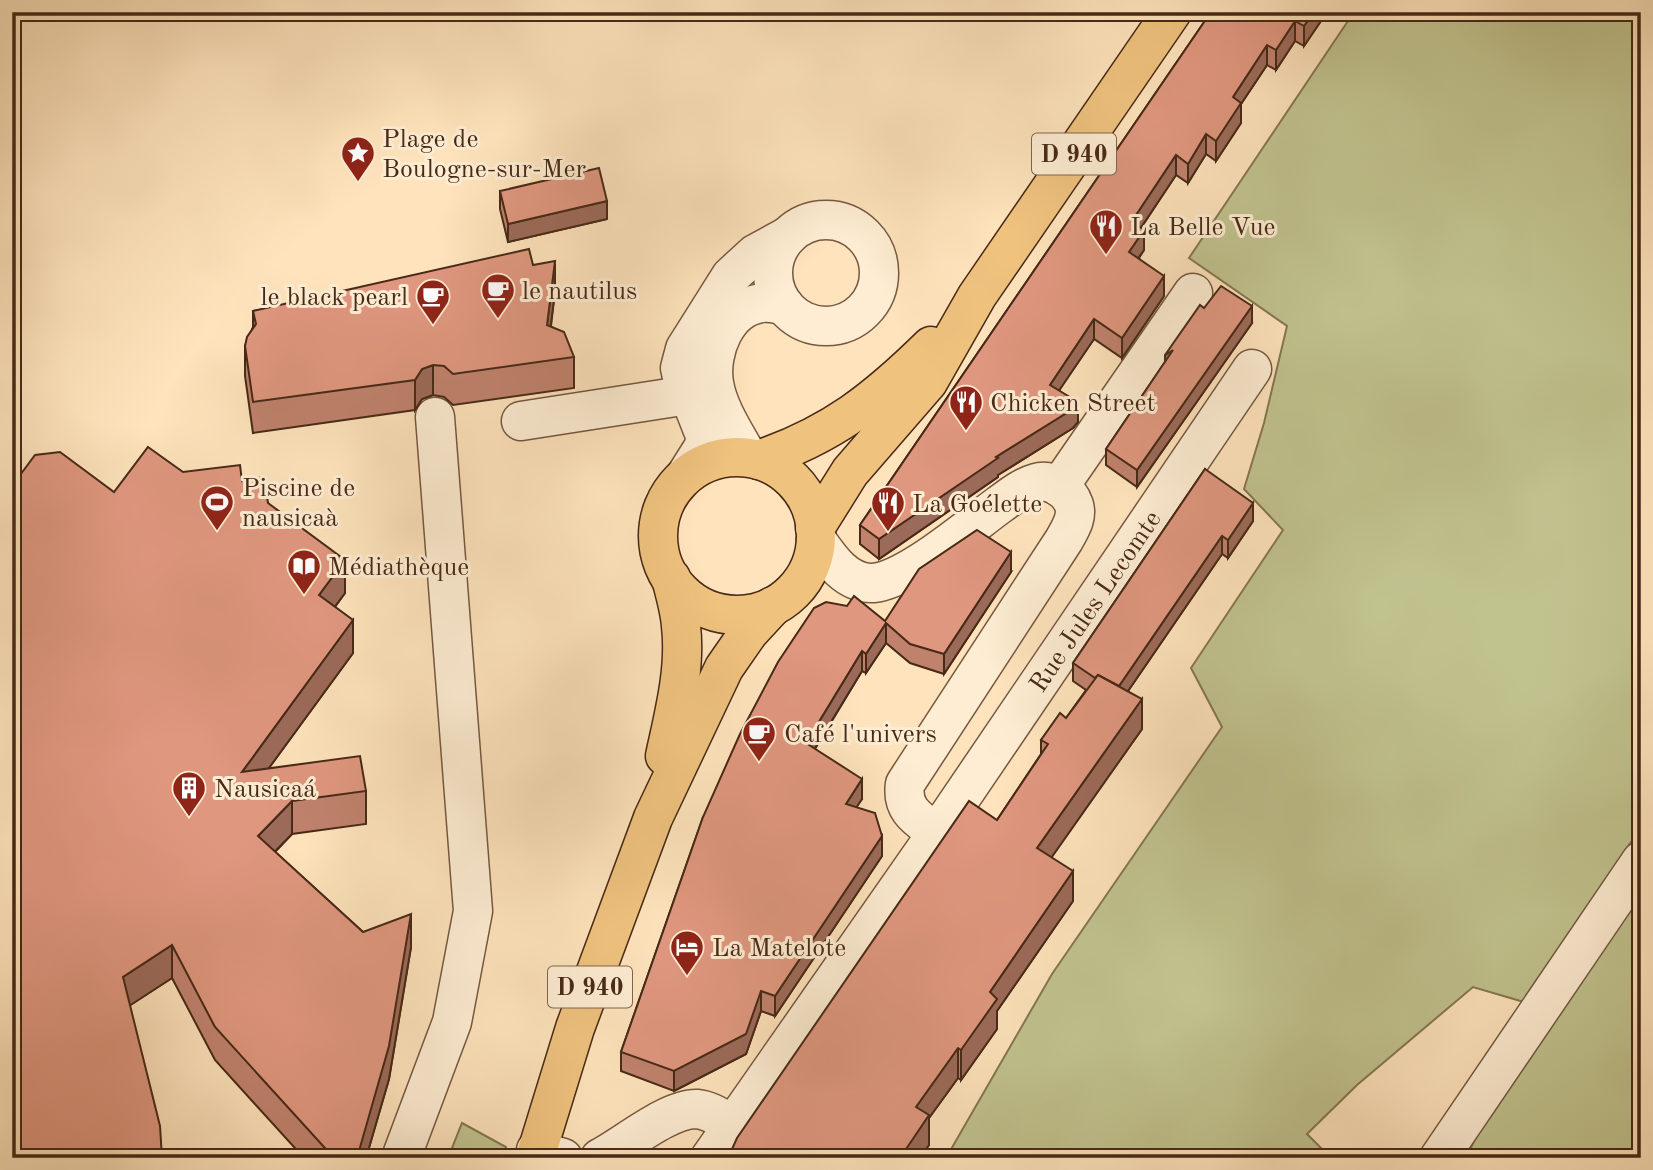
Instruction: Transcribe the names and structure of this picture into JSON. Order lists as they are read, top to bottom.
{
  "streets": {
    "main road": ["D 940"],
    "street": ["Rue Jules Lecomte"]
  },
  "places": {
    "place": ["Plage de Boulogne-sur-Mer"],
    "restaurant": ["La Belle Vue", "Chicken Street", "La Goélette"],
    "cafe": ["le nautilus", "le black pearl", "Café l'univers"],
    "sports": ["Piscine de nausicaà"],
    "library": ["Médiathèque"],
    "building": ["Nausicaá"],
    "hotel": ["La Matelote"]
  }
}
